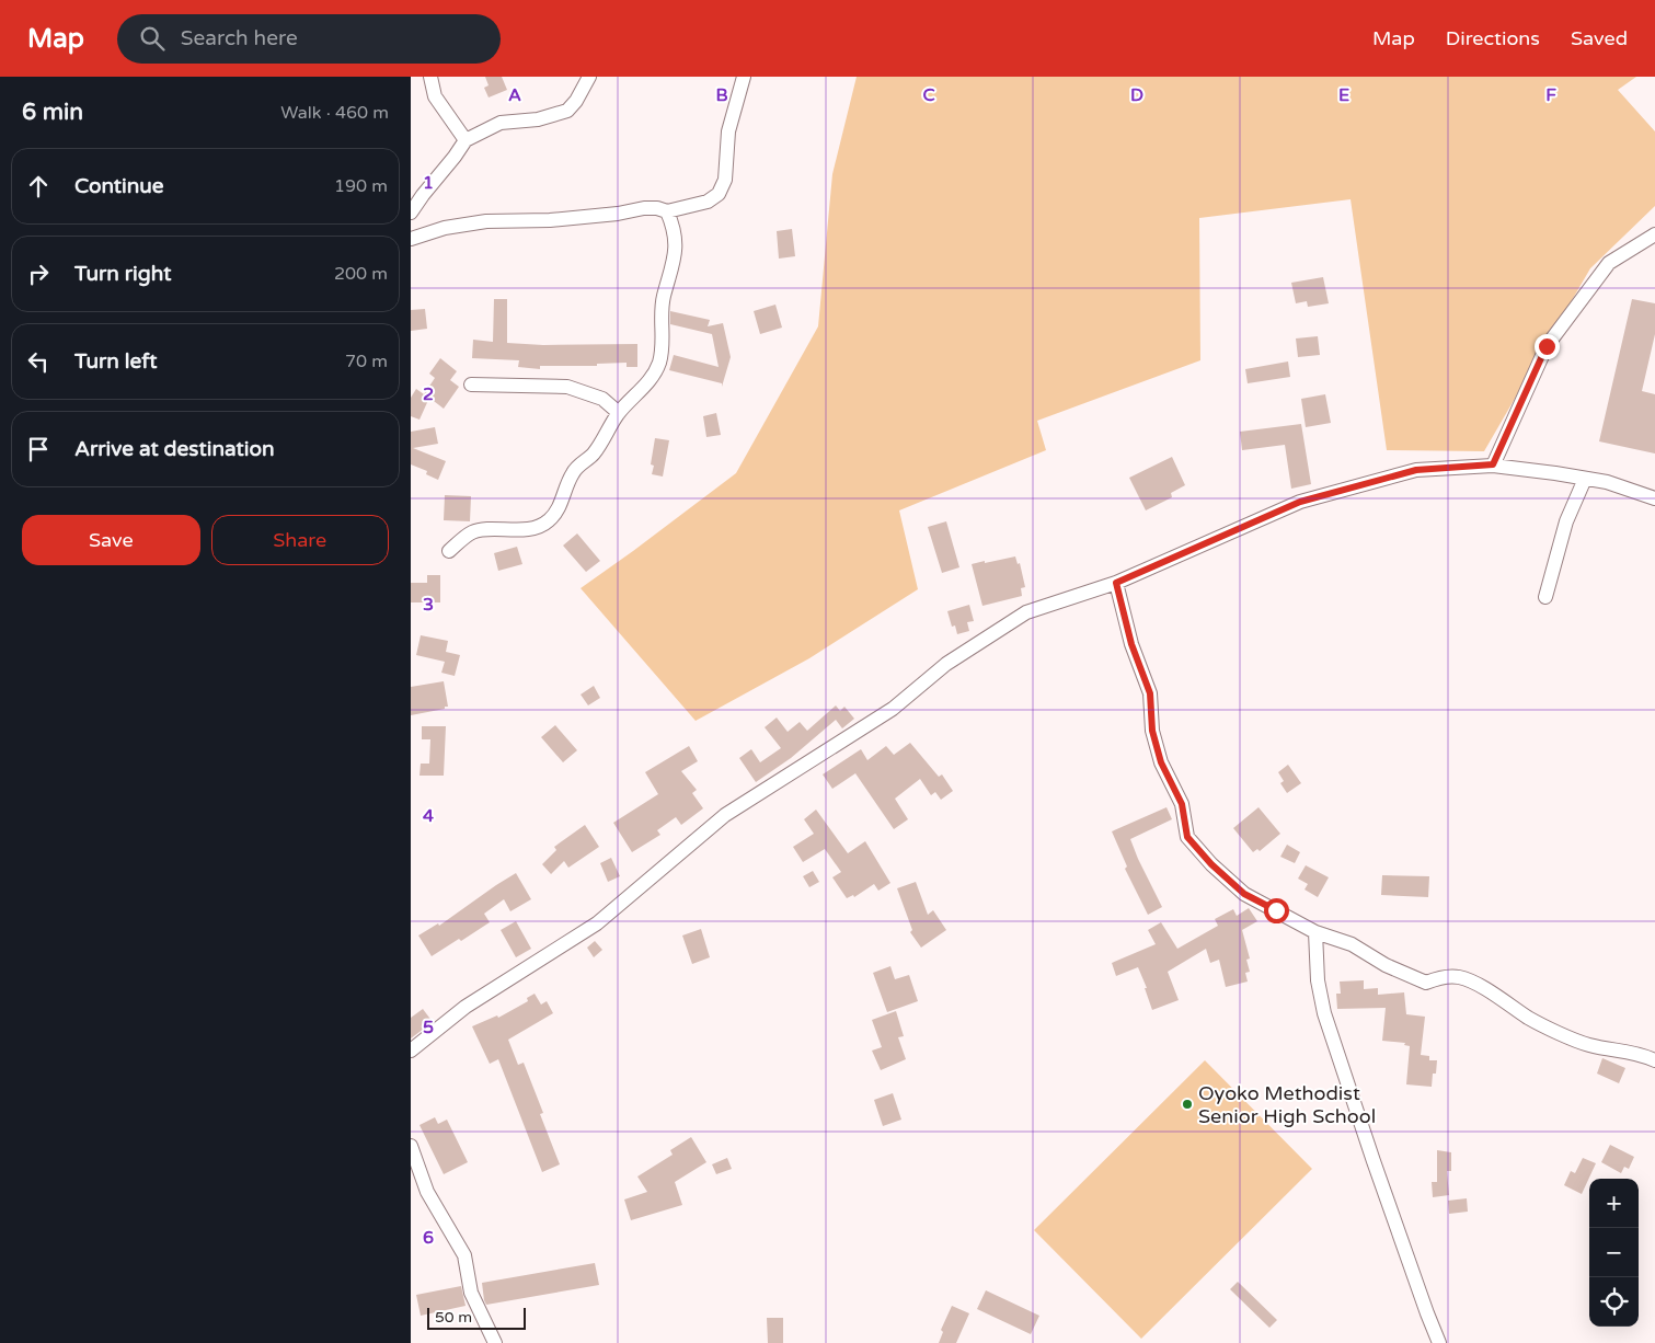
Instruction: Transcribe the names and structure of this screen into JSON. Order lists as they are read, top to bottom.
{
  "places": ["Oyoko Methodist Senior High School"],
  "scale_bar": "50 m",
  "page": {
    "header": "Map",
    "search": "Search here",
    "nav": ["Map", "Directions", "Saved"],
    "heading": ["6 min", "Walk · 460 m"],
    "list": [
      ["Continue", "190 m"],
      ["Turn right", "200 m"],
      ["Turn left", "70 m"],
      "Arrive at destination"
    ],
    "buttons": ["Save", "Share"],
    "map_buttons": ["+", "−"],
    "scale": "50 m"
  },
  "grid": {
    "columns": [
      "A",
      "B",
      "C",
      "D",
      "E",
      "F"
    ],
    "rows": [
      "1",
      "2",
      "3",
      "4",
      "5",
      "6"
    ]
  }
}
